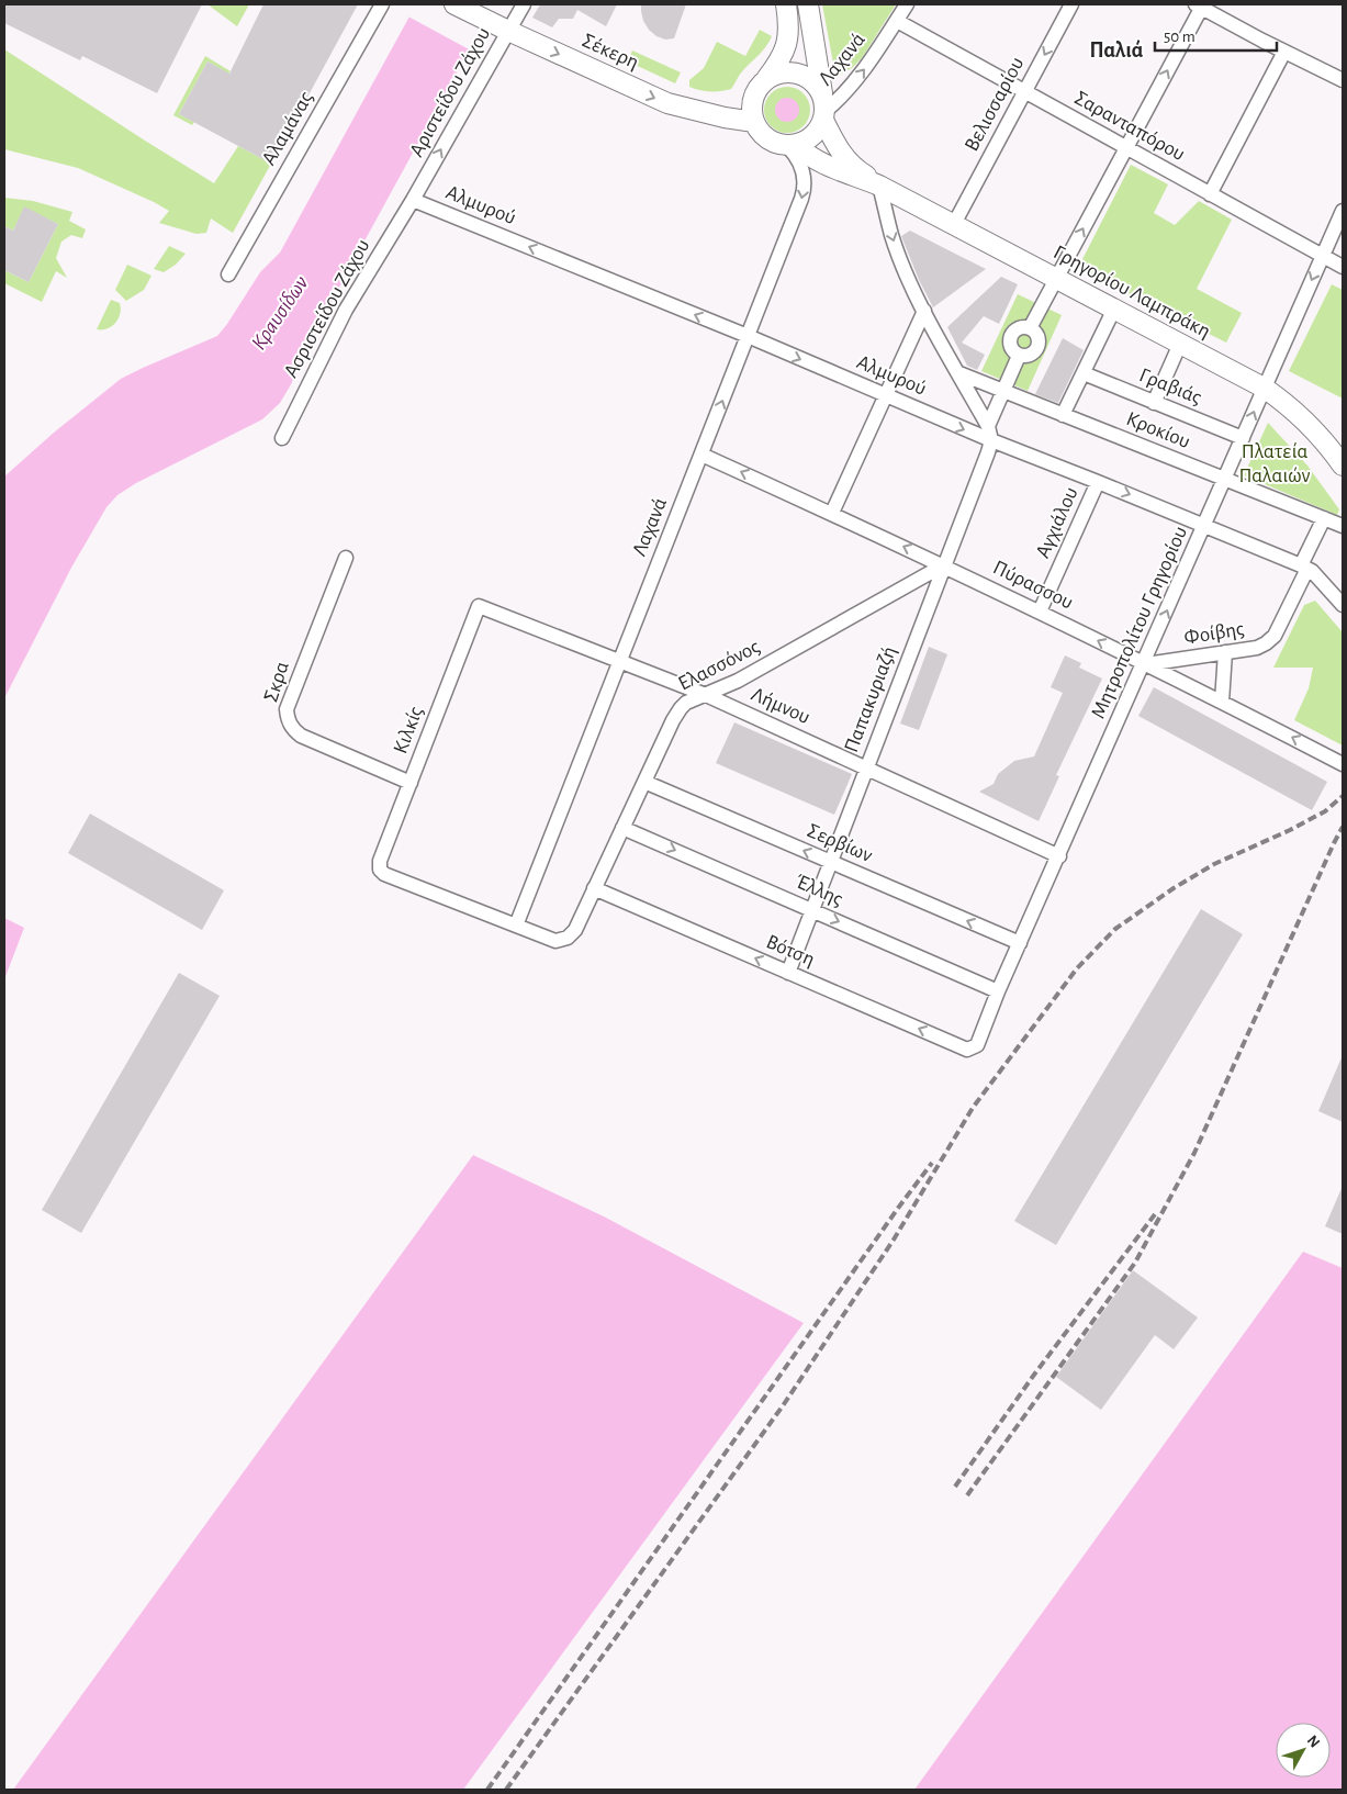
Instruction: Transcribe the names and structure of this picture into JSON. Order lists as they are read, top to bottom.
{
  "streets": {
    "main road": ["Σέκερη", "Γρηγορίου Λαμπράκη"],
    "street": [
      "Λαχανά",
      "Αριστείδου Ζάχου",
      "Βελισσαρίου",
      "Σαρανταπόρου",
      "Αλαμάνας",
      "Αλμυρού",
      "Ασριστείδου Ζάχου",
      "Γραβιάς",
      "Κροκίου",
      "Αγχιάλου",
      "Πύρασσου",
      "Μητροπολίτου Γρηγορίου",
      "Φοίβης",
      "Ελασσόνος",
      "Σκρα",
      "Παπακυριαζή",
      "Λήμνου",
      "Κιλκίς",
      "Σερβίων",
      "Έλλης",
      "Βότση"
    ]
  },
  "crossings": [
    ["Σέκερη", "Λαχανά"],
    ["Σέκερη", "Αριστείδου Ζάχου"],
    ["Σέκερη", "Γρηγορίου Λαμπράκη"],
    ["Λαχανά", "Σαρανταπόρου"],
    ["Λαχανά", "Αλμυρού"],
    ["Λαχανά", "Γρηγορίου Λαμπράκη"],
    ["Λαχανά", "Πύρασσου"],
    ["Λαχανά", "Ελασσόνος"],
    ["Λαχανά", "Λήμνου"],
    ["Λαχανά", "Κιλκίς"],
    ["Αριστείδου Ζάχου", "Αλμυρού"],
    ["Αριστείδου Ζάχου", "Ασριστείδου Ζάχου"],
    ["Βελισσαρίου", "Σαρανταπόρου"],
    ["Βελισσαρίου", "Γρηγορίου Λαμπράκη"],
    ["Σαρανταπόρου", "Μητροπολίτου Γρηγορίου"],
    ["Αλμυρού", "Ασριστείδου Ζάχου"],
    ["Αλμυρού", "Αγχιάλου"],
    ["Αλμυρού", "Μητροπολίτου Γρηγορίου"],
    ["Αλμυρού", "Φοίβης"],
    ["Αλμυρού", "Παπακυριαζή"],
    ["Γρηγορίου Λαμπράκη", "Μητροπολίτου Γρηγορίου"],
    ["Γραβιάς", "Μητροπολίτου Γρηγορίου"],
    ["Κροκίου", "Μητροπολίτου Γρηγορίου"],
    ["Κροκίου", "Φοίβης"],
    ["Αγχιάλου", "Πύρασσου"],
    ["Πύρασσου", "Μητροπολίτου Γρηγορίου"],
    ["Πύρασσου", "Φοίβης"],
    ["Πύρασσου", "Ελασσόνος"],
    ["Πύρασσου", "Παπακυριαζή"],
    ["Μητροπολίτου Γρηγορίου", "Φοίβης"],
    ["Μητροπολίτου Γρηγορίου", "Λήμνου"],
    ["Μητροπολίτου Γρηγορίου", "Σερβίων"],
    ["Μητροπολίτου Γρηγορίου", "Έλλης"],
    ["Μητροπολίτου Γρηγορίου", "Βότση"],
    ["Ελασσόνος", "Παπακυριαζή"],
    ["Ελασσόνος", "Λήμνου"],
    ["Ελασσόνος", "Κιλκίς"],
    ["Ελασσόνος", "Σερβίων"],
    ["Ελασσόνος", "Έλλης"],
    ["Ελασσόνος", "Βότση"],
    ["Σκρα", "Κιλκίς"],
    ["Παπακυριαζή", "Λήμνου"],
    ["Παπακυριαζή", "Σερβίων"],
    ["Παπακυριαζή", "Έλλης"],
    ["Παπακυριαζή", "Βότση"],
    ["Λήμνου", "Κιλκίς"]
  ],
  "one_way": [
    "Σέκερη",
    "Αριστείδου Ζάχου",
    "Πύρασσου",
    "Σερβίων",
    "Έλλης",
    "Βότση"
  ],
  "districts": ["Παλιά"],
  "water": ["Κραυσίδων"],
  "parks": ["Πλατεία Παλαιών"],
  "scale_bar": "50 m",
  "north": "top right"
}
